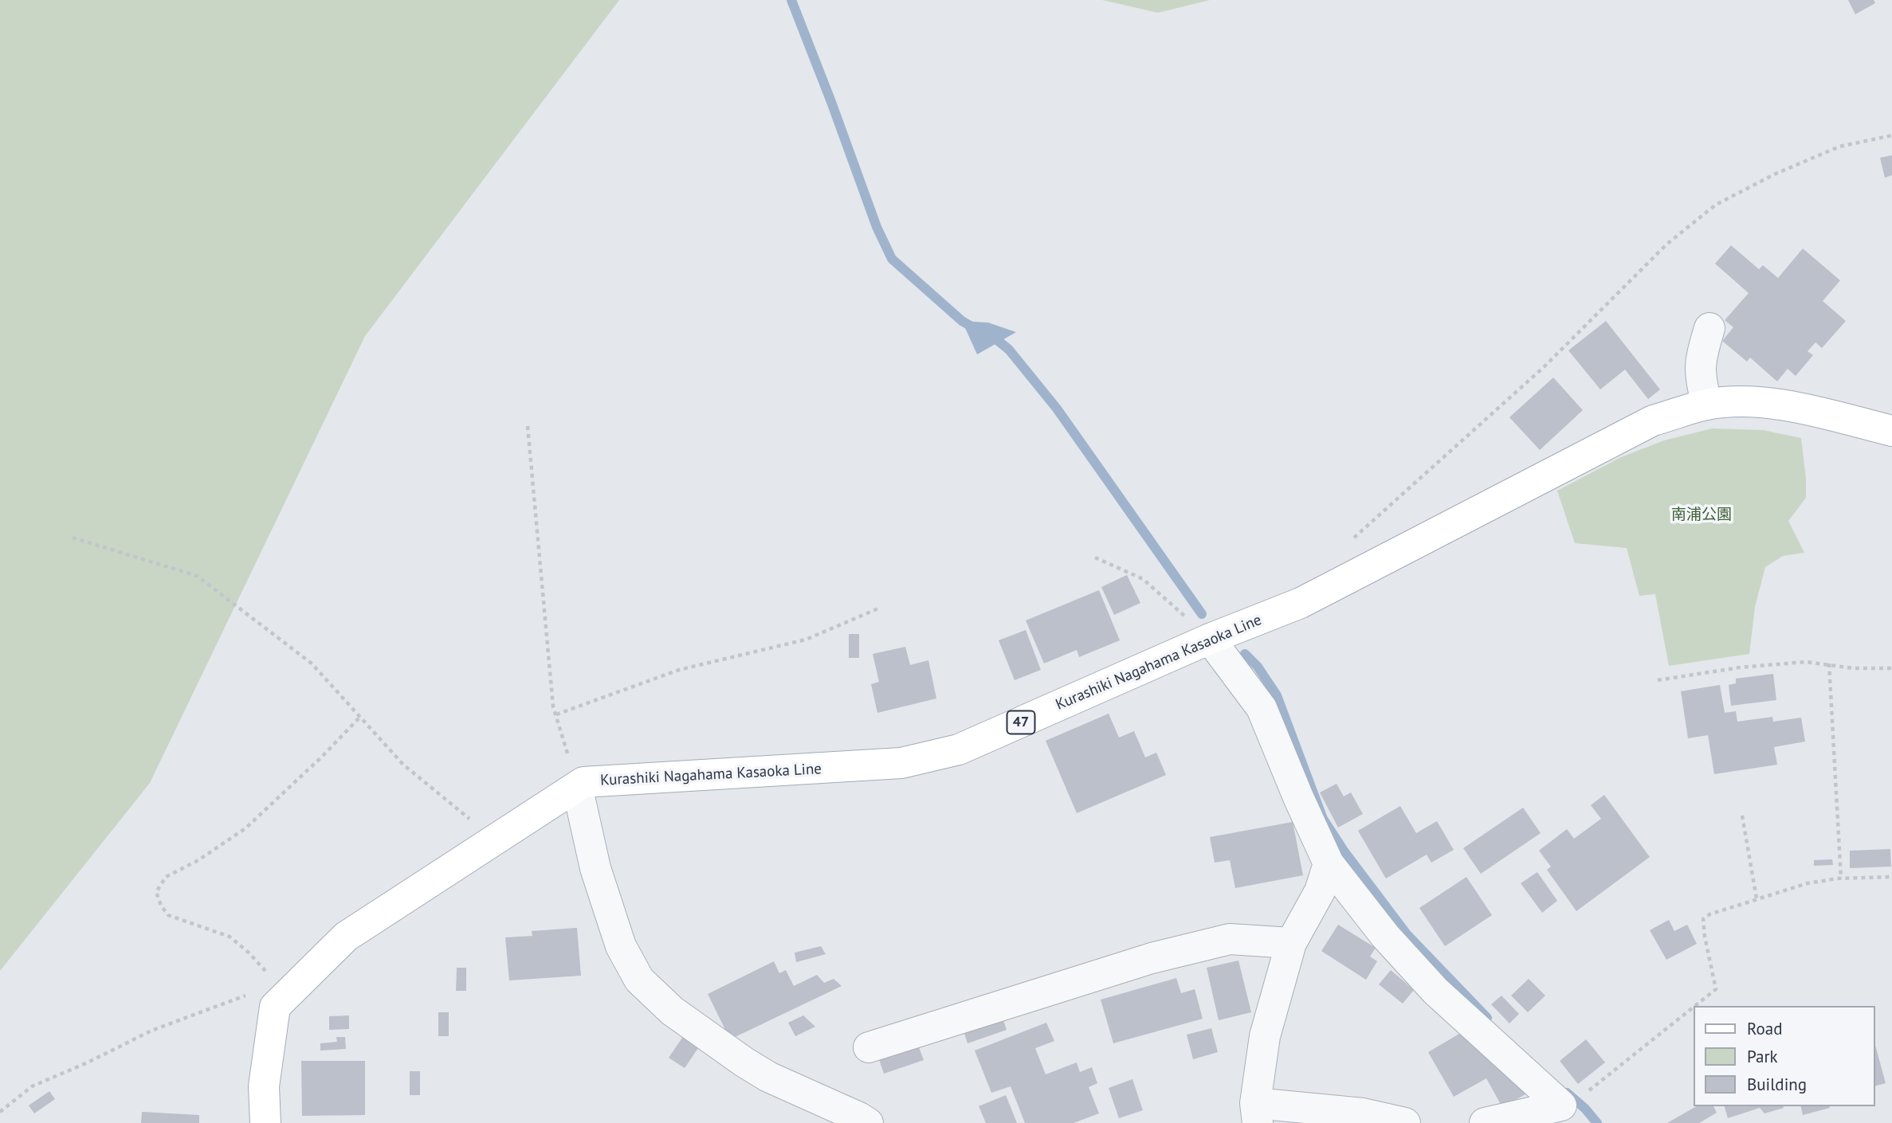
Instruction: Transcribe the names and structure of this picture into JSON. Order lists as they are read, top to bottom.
{
  "streets": {
    "main road": ["Kurashiki Nagahama Kasaoka Line", "47"]
  },
  "parks": ["南浦公園"],
  "legend": ["Road", "Park", "Building"]
}
